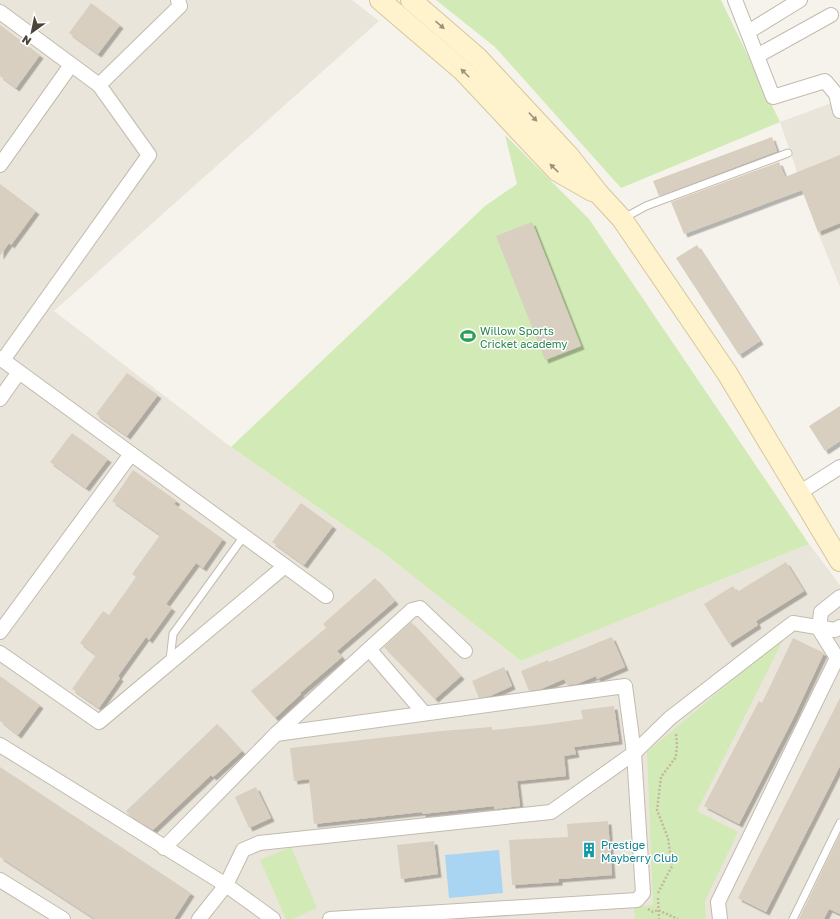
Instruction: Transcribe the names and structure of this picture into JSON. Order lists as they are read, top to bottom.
{
  "places": {
    "sports": ["Willow Sports Cricket academy"],
    "building": ["Prestige Mayberry Club"]
  },
  "north": "bottom left"
}
